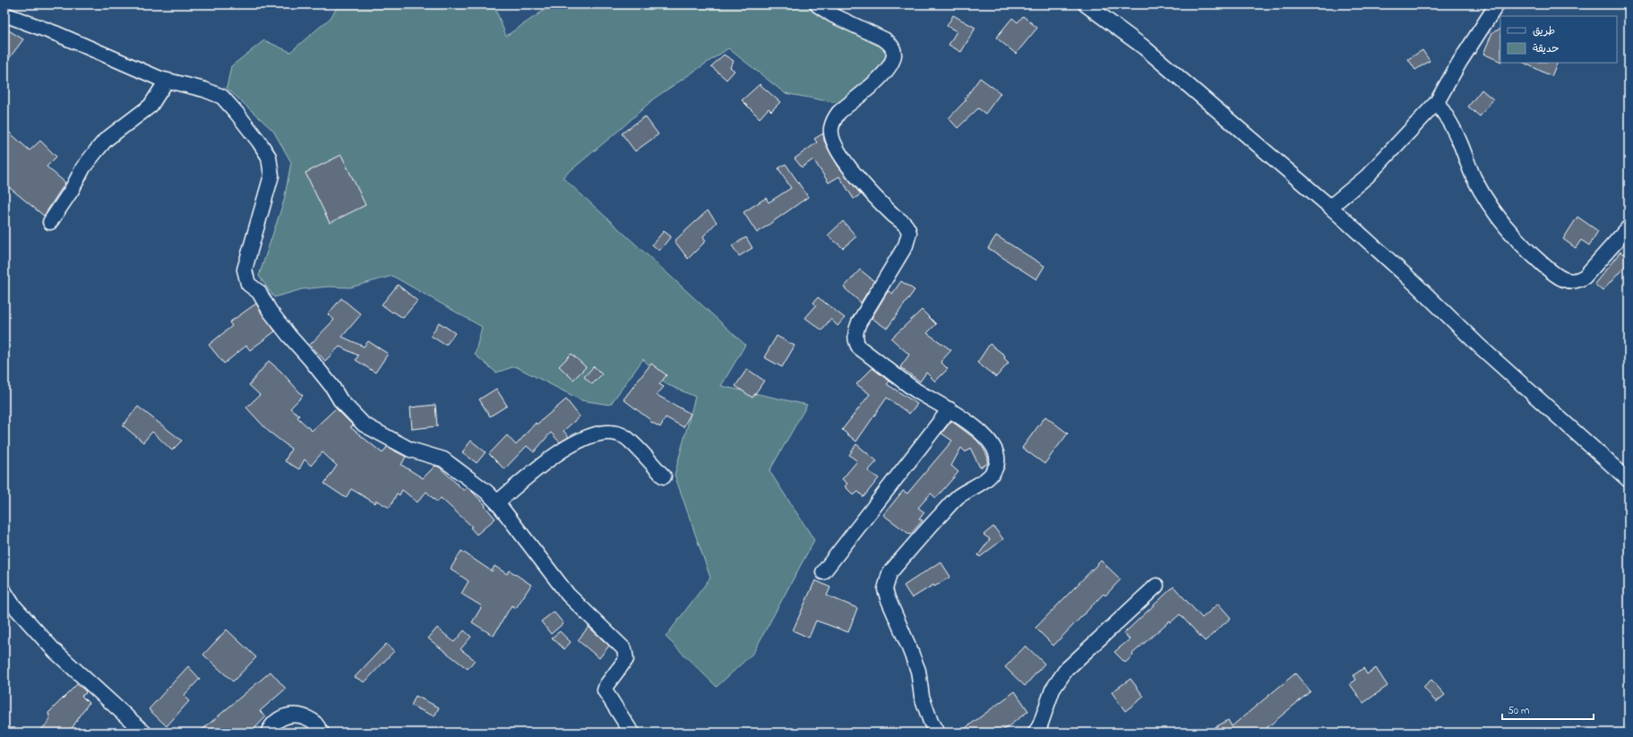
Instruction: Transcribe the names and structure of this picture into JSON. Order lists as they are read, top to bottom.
{
  "legend": ["طريق", "حديقة"],
  "scale_bar": "50 m"
}
